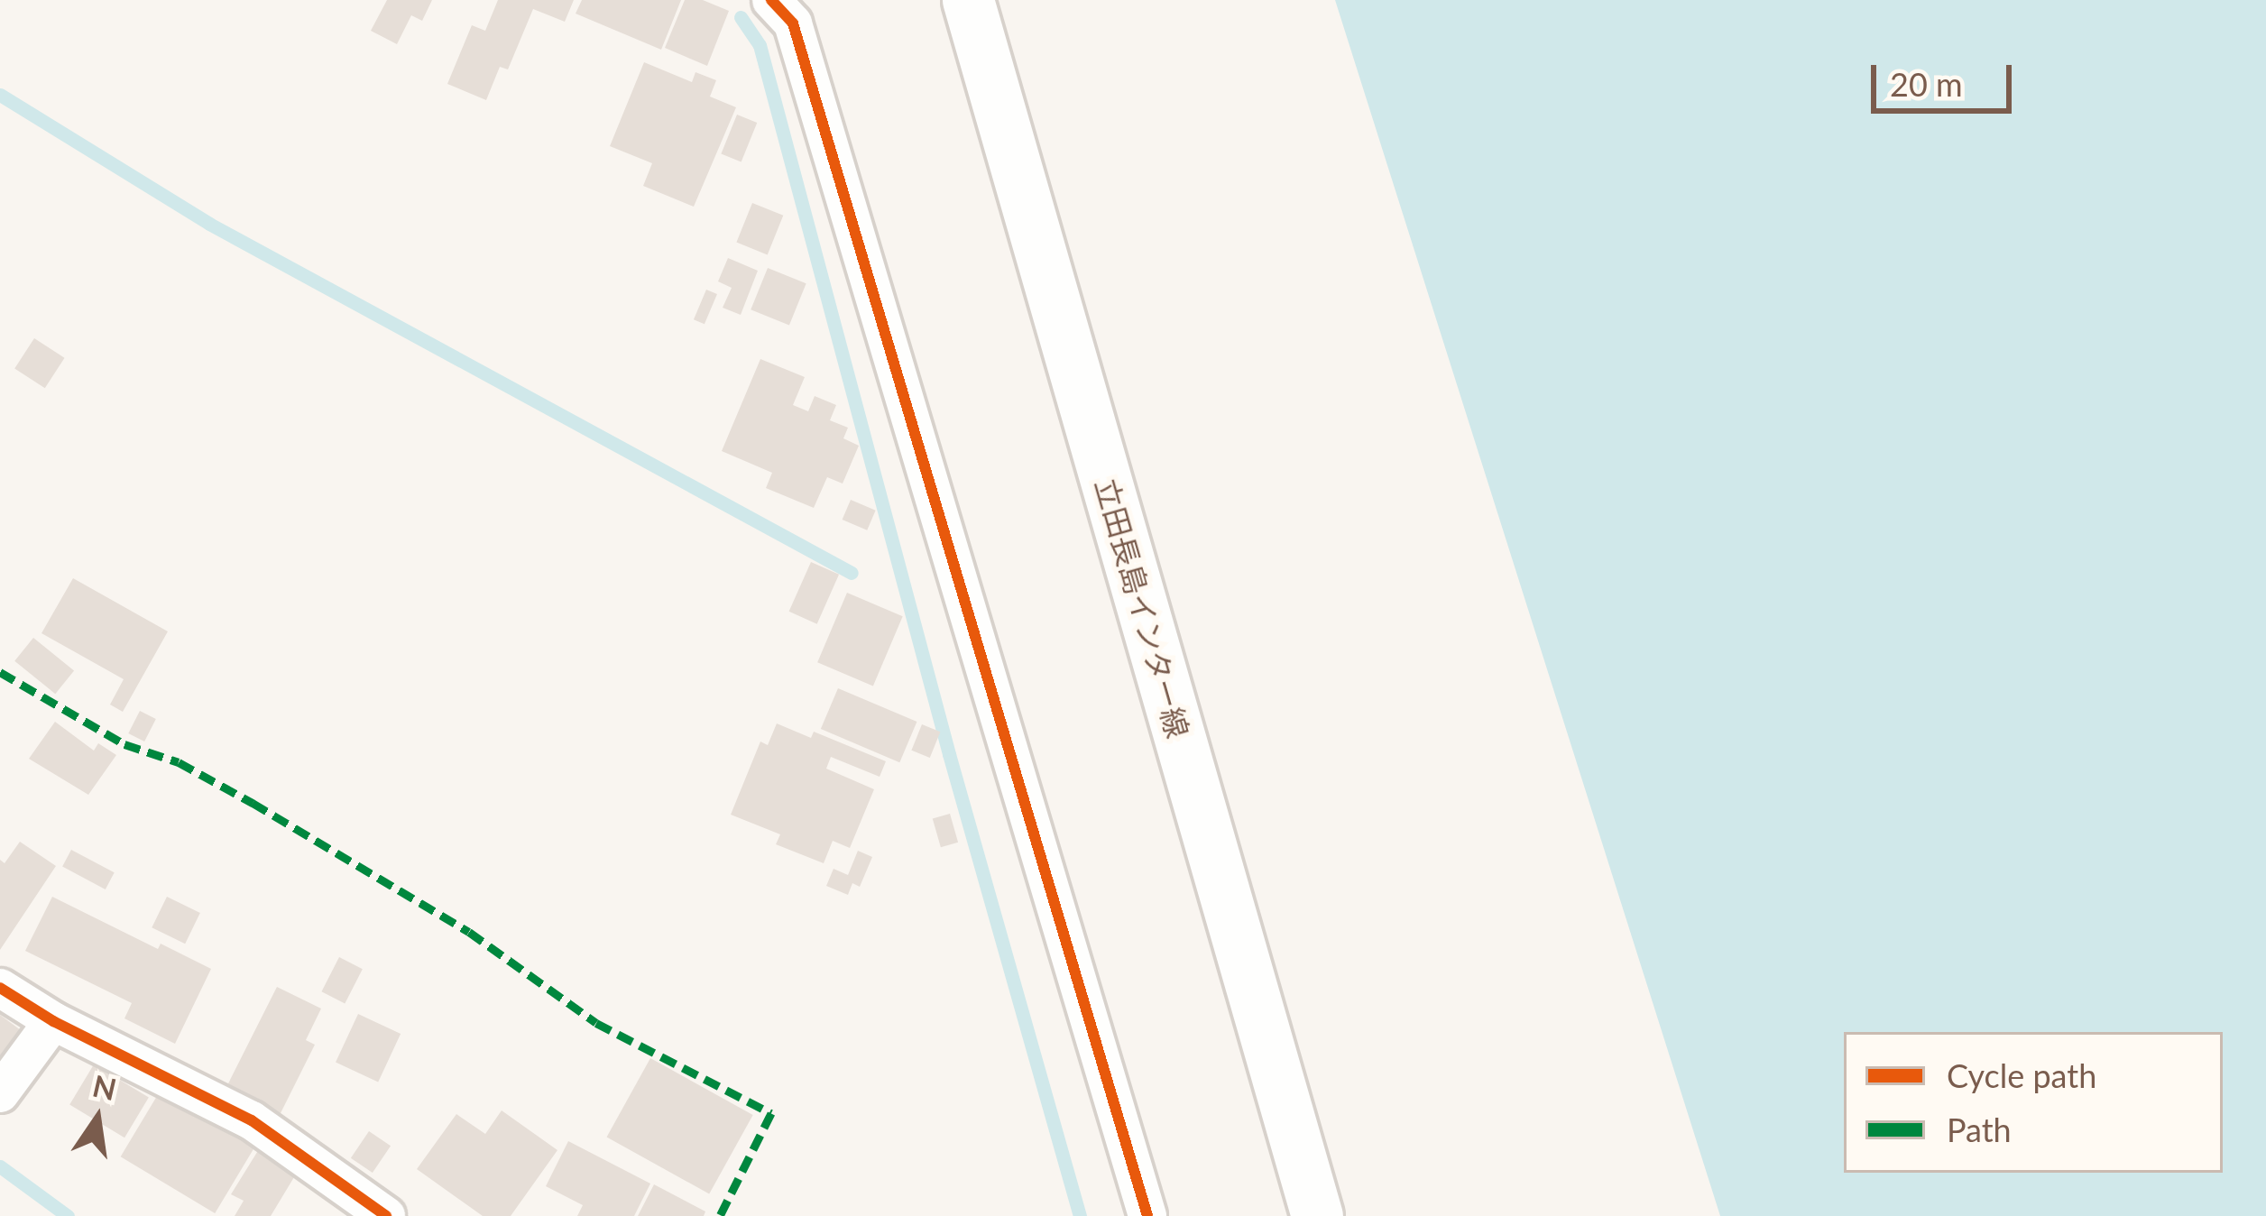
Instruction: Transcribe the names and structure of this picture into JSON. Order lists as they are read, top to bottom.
{
  "streets": {
    "main road": ["立田長島インター線"]
  },
  "legend": ["Cycle path", "Path"],
  "scale_bar": "20 m",
  "north": "top"
}
